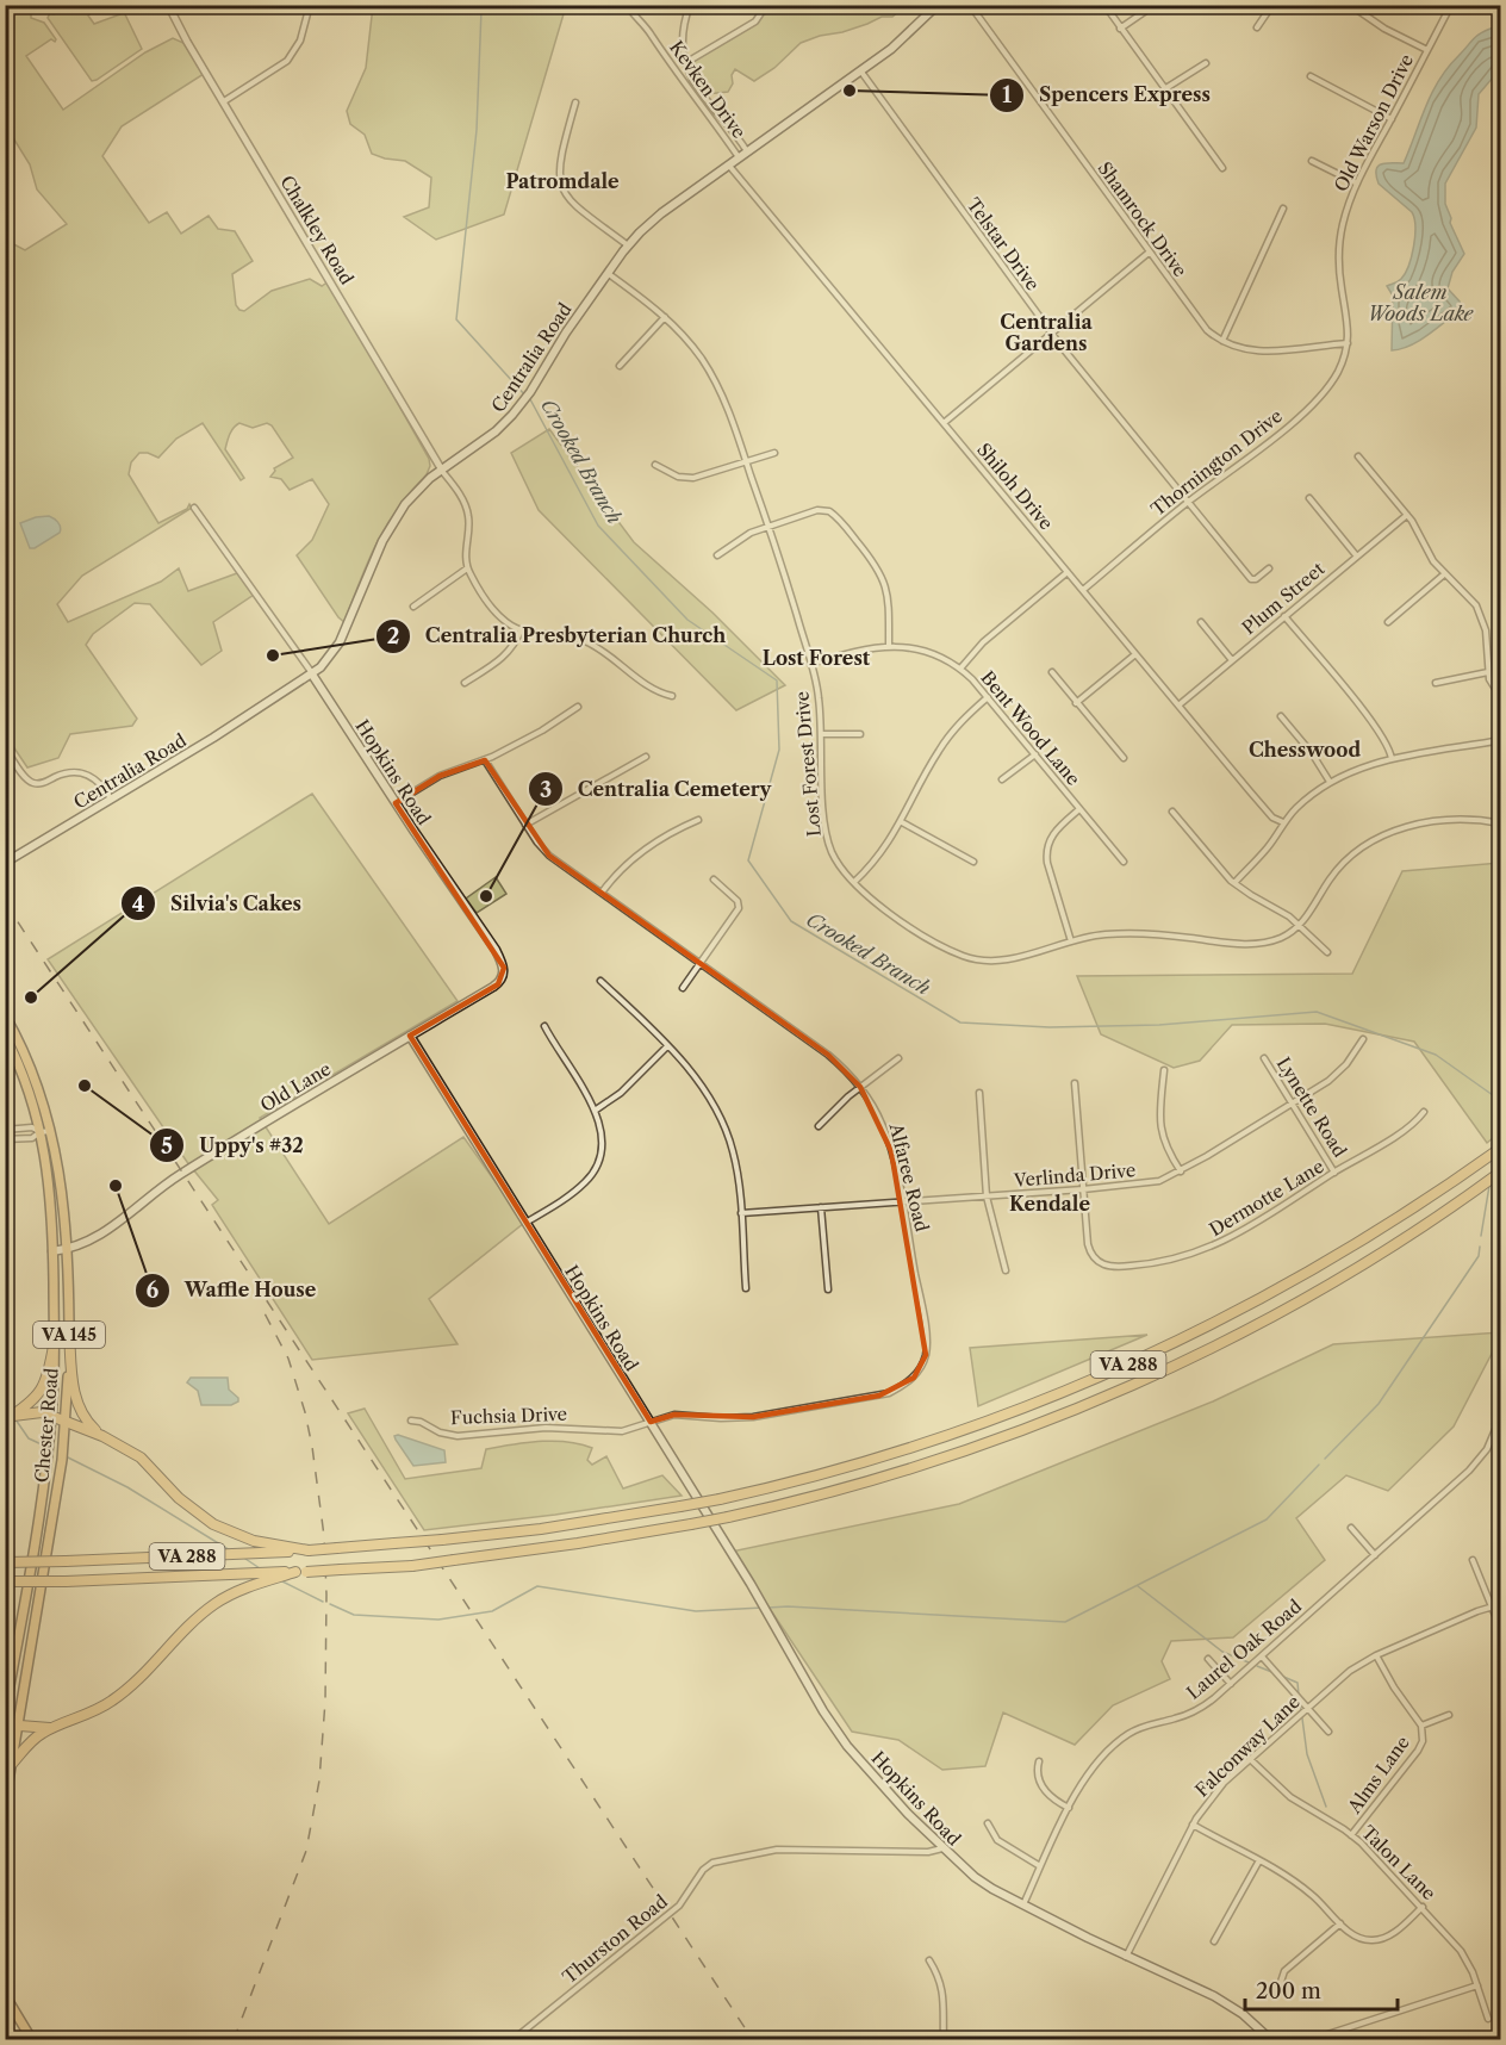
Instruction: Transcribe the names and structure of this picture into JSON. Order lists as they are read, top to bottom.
{
  "streets": {
    "highway": ["VA 288"],
    "main road": [
      "Centralia Road",
      "Hopkins Road",
      "Old Lane",
      "VA 145",
      "Chester Road"
    ],
    "street": [
      "Kevken Drive",
      "Old Warson Drive",
      "Shamrock Drive",
      "Chalkley Road",
      "Telstar Drive",
      "Thornington Drive",
      "Shiloh Drive",
      "Plum Street",
      "Bent Wood Lane",
      "Lost Forest Drive",
      "Lynette Road",
      "Verlinda Drive",
      "Alfaree Road",
      "Dermotte Lane",
      "Fuchsia Drive",
      "Laurel Oak Road",
      "Falconway Lane",
      "Alms Lane",
      "Talon Lane",
      "Thurston Road"
    ]
  },
  "crossings": [
    ["Kevken Drive", "Centralia Road"],
    ["Old Warson Drive", "Shamrock Drive"],
    ["Old Warson Drive", "Thornington Drive"],
    ["Shamrock Drive", "Thornington Drive"],
    ["Chalkley Road", "Centralia Road"],
    ["Telstar Drive", "Centralia Road"],
    ["Telstar Drive", "Thornington Drive"],
    ["Centralia Road", "Shiloh Drive"],
    ["Centralia Road", "Lost Forest Drive"],
    ["Centralia Road", "Hopkins Road"],
    ["Thornington Drive", "Shiloh Drive"],
    ["Shiloh Drive", "Plum Street"],
    ["Bent Wood Lane", "Lost Forest Drive"],
    ["Hopkins Road", "Old Lane"],
    ["Hopkins Road", "Alfaree Road"],
    ["Hopkins Road", "Fuchsia Drive"],
    ["Hopkins Road", "Laurel Oak Road"],
    ["Hopkins Road", "Falconway Lane"],
    ["Hopkins Road", "Thurston Road"],
    ["Old Lane", "Chester Road"],
    ["Lynette Road", "Verlinda Drive"],
    ["Lynette Road", "Dermotte Lane"],
    ["Verlinda Drive", "Alfaree Road"],
    ["Verlinda Drive", "Dermotte Lane"],
    ["Alfaree Road", "Fuchsia Drive"],
    ["Falconway Lane", "Alms Lane"],
    ["Falconway Lane", "Talon Lane"],
    ["Alms Lane", "Talon Lane"]
  ],
  "districts": [
    "Patromdale",
    "Centralia Gardens",
    "Lost Forest",
    "Chesswood",
    "Kendale"
  ],
  "water": ["Salem Woods Lake", "Crooked Branch"],
  "places": [
    "Spencers Express",
    "Centralia Presbyterian Church",
    "Centralia Cemetery",
    "Silvia's Cakes",
    "Uppy's #32",
    "Waffle House"
  ],
  "scale_bar": "200 m"
}
